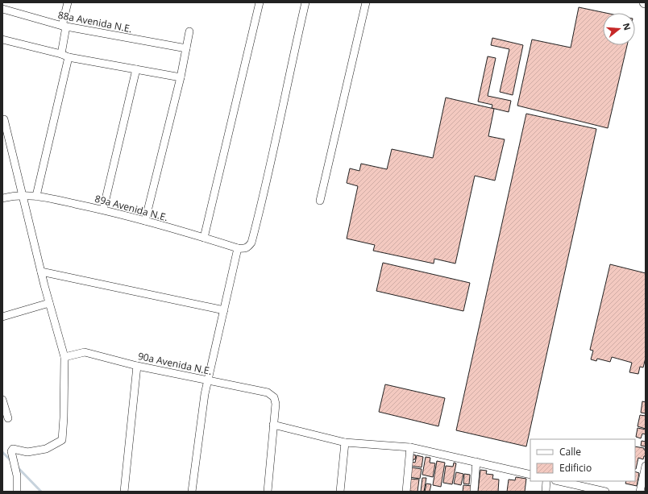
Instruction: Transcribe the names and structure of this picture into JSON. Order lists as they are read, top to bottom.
{
  "streets": {
    "street": ["88a Avenida N.E.", "89a Avenida N.E.", "90a Avenida N.E."]
  },
  "legend": ["Calle", "Edificio"],
  "north": "right"
}
